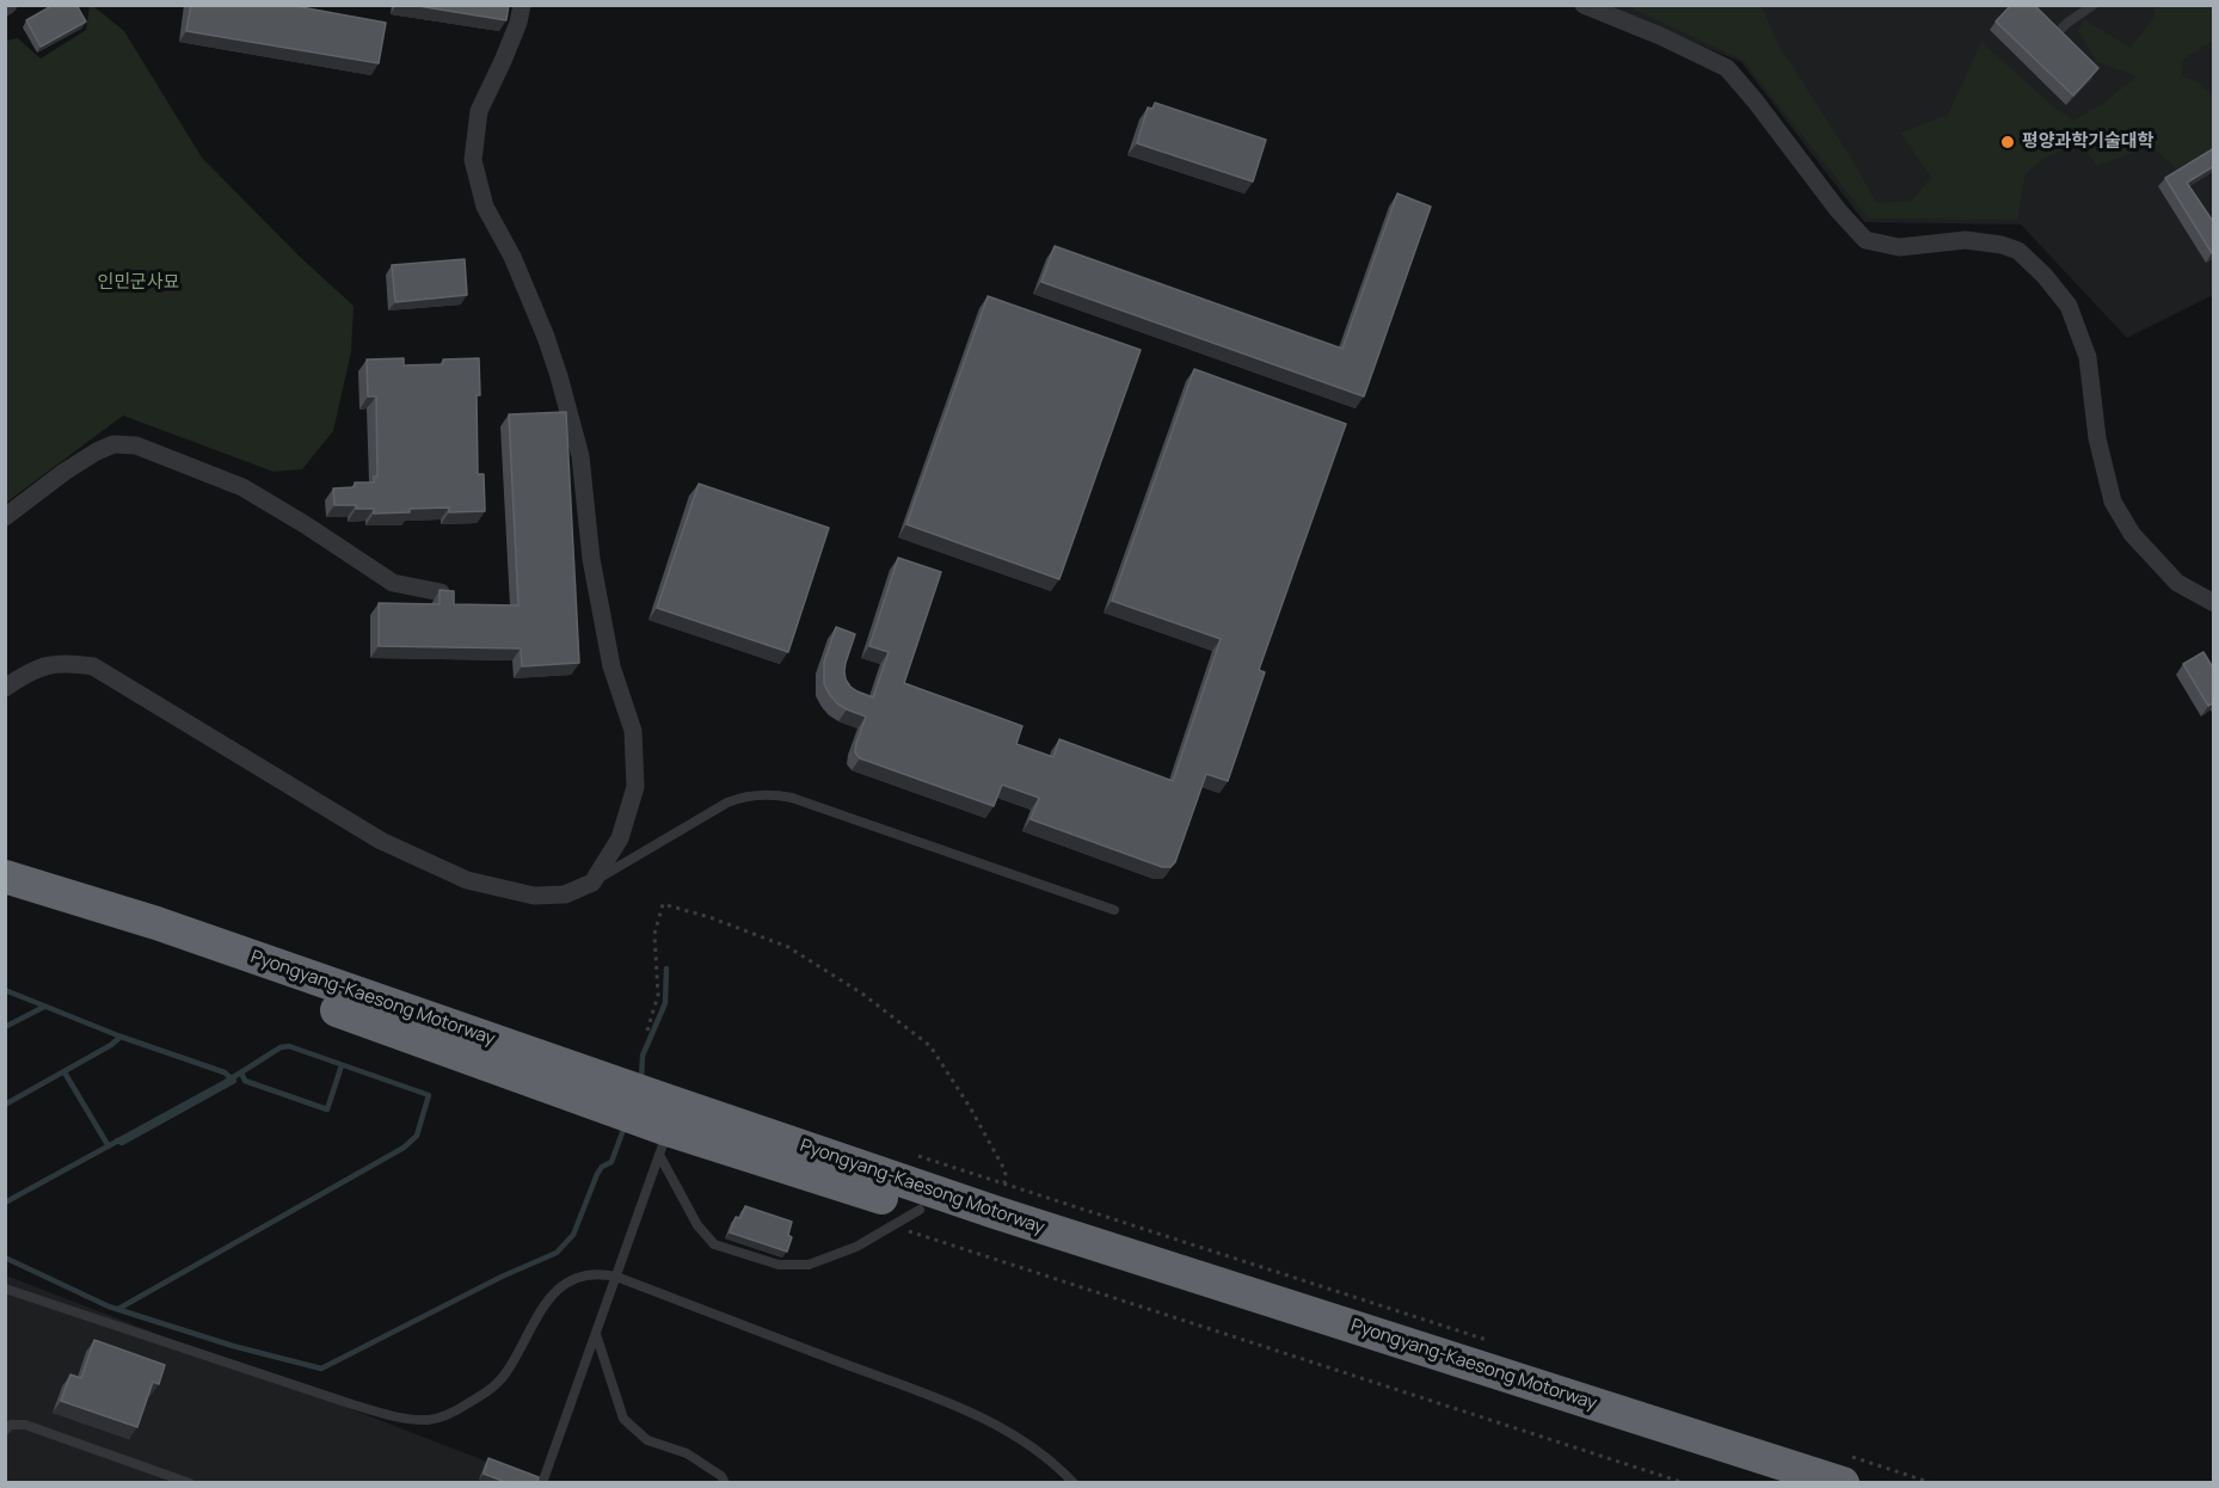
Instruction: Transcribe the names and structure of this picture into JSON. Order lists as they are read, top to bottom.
{
  "streets": {
    "highway": ["Pyongyang-Kaesong Motorway"]
  },
  "parks": ["인민군사묘"],
  "places": ["평양과학기술대학"]
}
